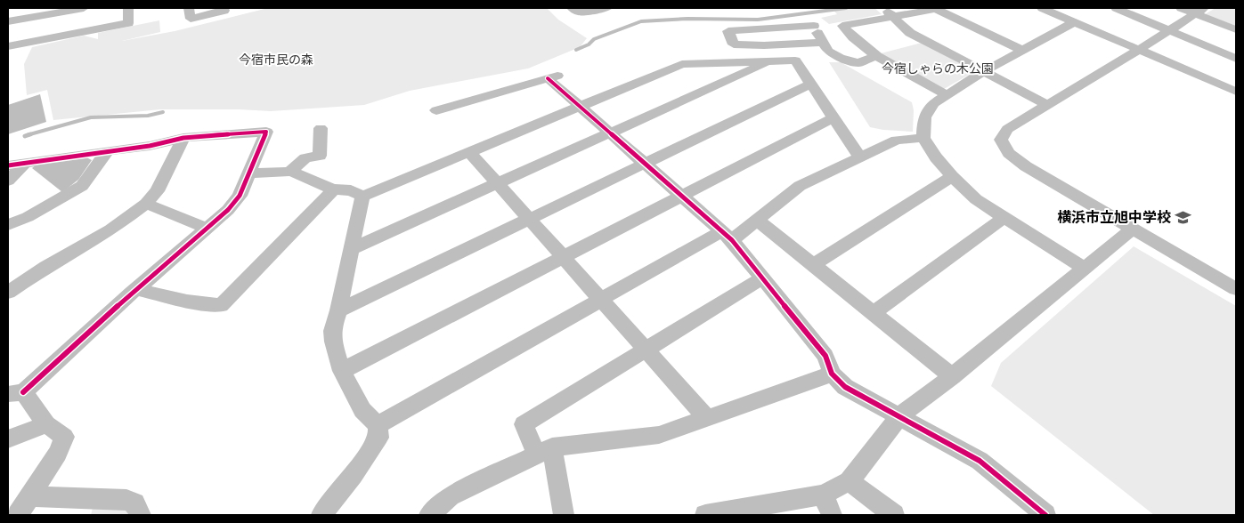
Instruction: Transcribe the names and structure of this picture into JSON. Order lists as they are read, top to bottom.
{
  "parks": ["今宿市民の森", "今宿しゃらの木公園"],
  "places": {
    "school or university": ["横浜市立旭中学校"]
  }
}
